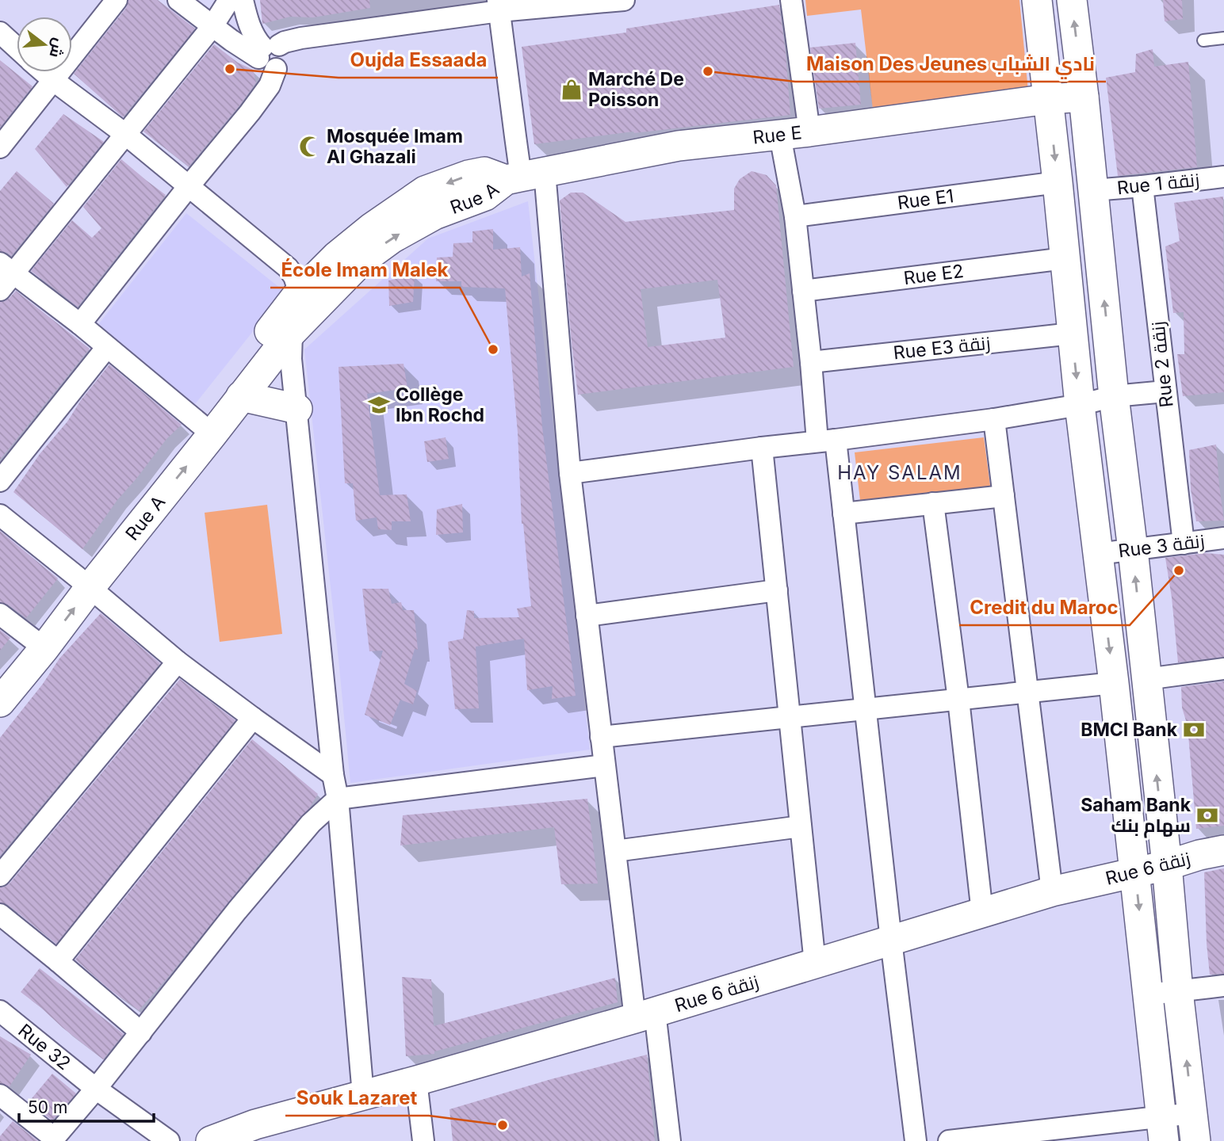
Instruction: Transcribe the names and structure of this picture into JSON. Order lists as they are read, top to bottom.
{
  "streets": {
    "street": [
      "Rue E",
      "Rue 1 زنقة",
      "Rue A",
      "Rue E1",
      "Rue E2",
      "Rue E3 زنقة",
      "Rue 2 زنقة",
      "Rue 3 زنقة",
      "Rue 6 زنقة",
      "Rue 32"
    ]
  },
  "crossings": [
    ["Rue E", "Rue A"],
    ["Rue 1 زنقة", "Rue 2 زنقة"],
    ["Rue 2 زنقة", "Rue 3 زنقة"]
  ],
  "districts": ["HAY SALAM"],
  "places": {
    "other": [
      "Oujda Essaada",
      "Maison Des Jeunes نادي الشباب",
      "École Imam Malek",
      "Credit du Maroc",
      "Souk Lazaret"
    ],
    "shop": ["Marché De Poisson"],
    "mosque": ["Mosquée Imam Al Ghazali"],
    "school or university": ["Collège Ibn Rochd"],
    "bank": ["BMCI Bank", "Saham Bank سهام بنك"]
  },
  "scale_bar": "50 m",
  "north": "right"
}
